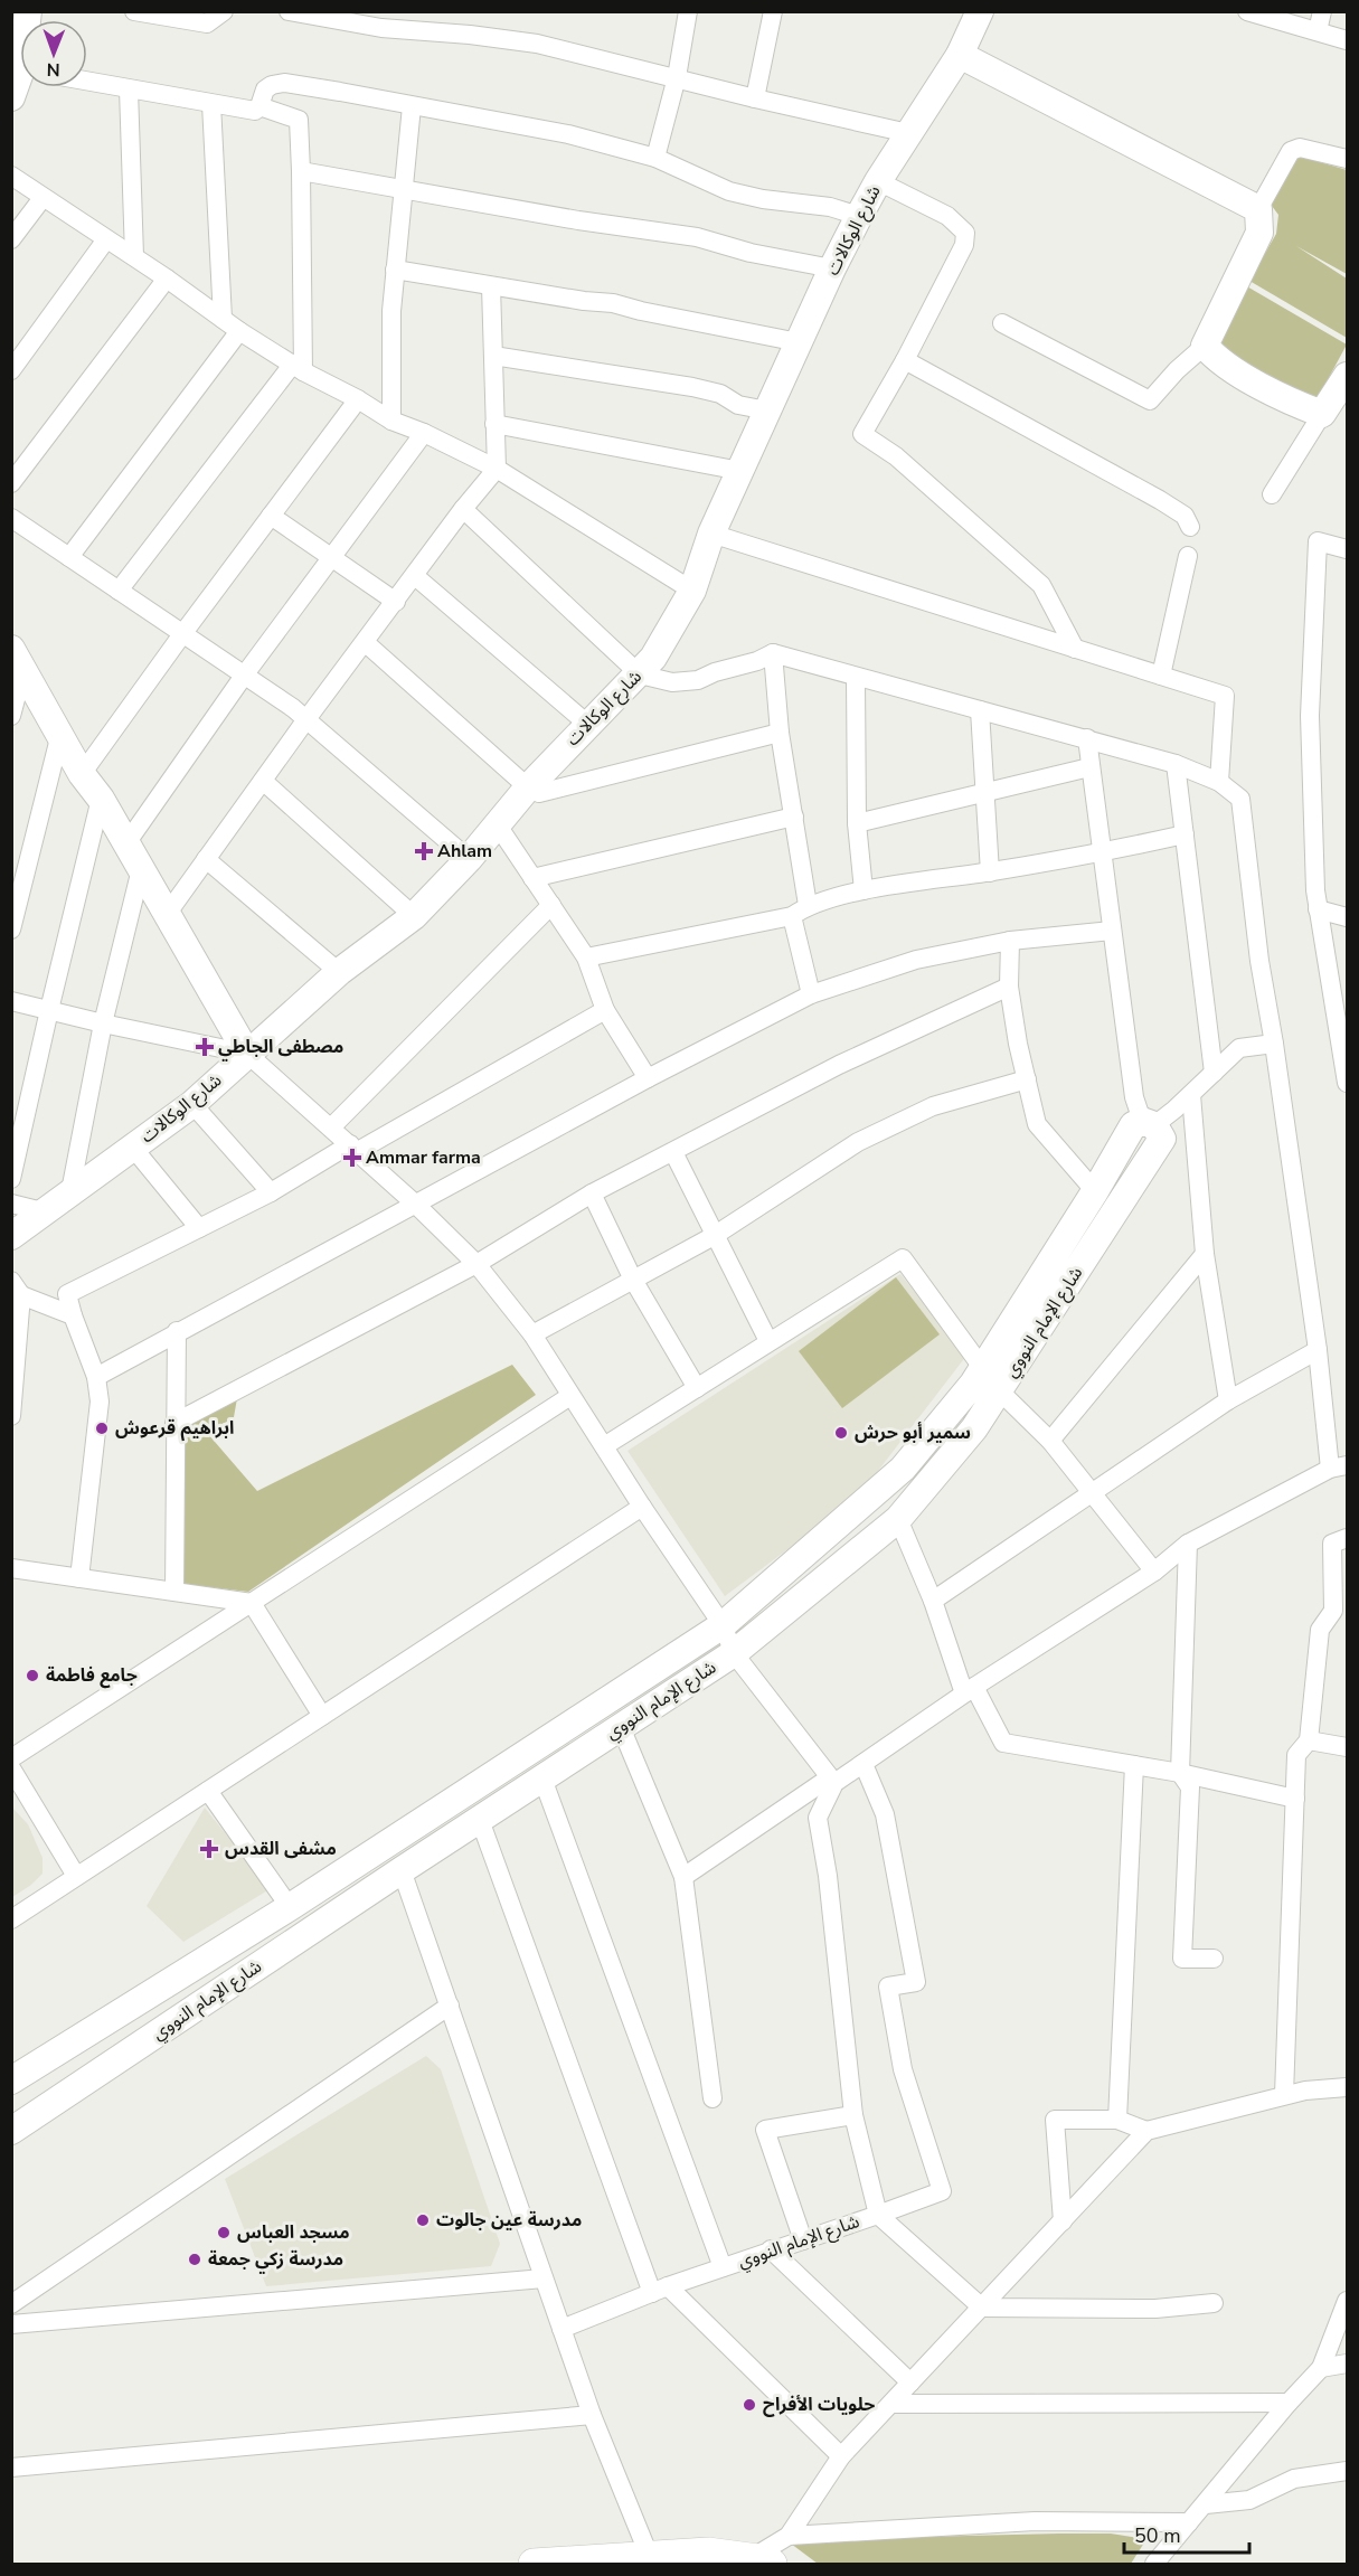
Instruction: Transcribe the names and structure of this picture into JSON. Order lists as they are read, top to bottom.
{
  "streets": {
    "street": ["شارع الوكالات", "شارع الإمام النووي"]
  },
  "places": {
    "health": [
      "Ahlam",
      "مصطفى الجاطي",
      "Ammar farma",
      "مشفى القدس"
    ],
    "other": [
      "ابراهيم قرعوش",
      "سمير أبو حرش",
      "جامع فاطمة",
      "مدرسة عين جالوت",
      "مسجد العباس",
      "مدرسة زكي جمعة",
      "حلويات الأفراح"
    ]
  },
  "scale_bar": "50 m",
  "north": "bottom"
}
